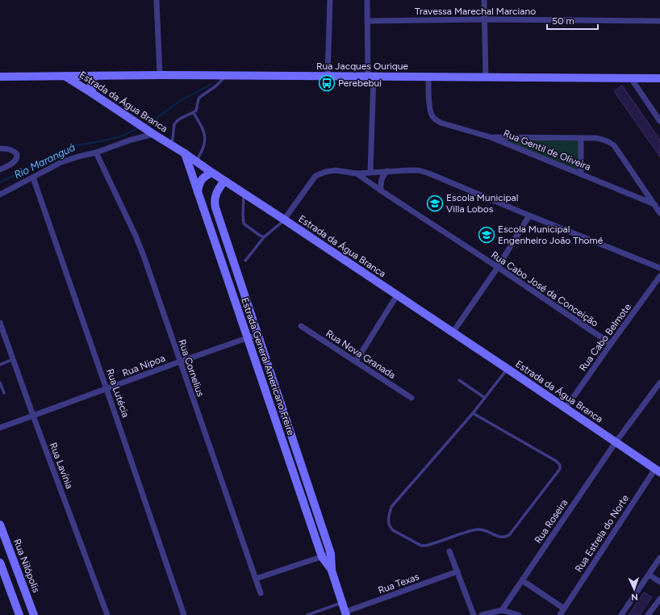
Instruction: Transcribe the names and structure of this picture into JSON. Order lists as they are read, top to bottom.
{
  "streets": {
    "main road": [
      "Rua Jacques Ourique",
      "Estrada da Água Branca",
      "Estrada General Americano Freire",
      "Rua Nilópolis"
    ],
    "street": [
      "Travessa Marechal Marciano",
      "Rua Gentil de Oliveira",
      "Rua Cabo José da Conceição",
      "Rua Cabo Belmote",
      "Rua Nova Granada",
      "Rua Nipoa",
      "Rua Cornelius",
      "Rua Lutécia",
      "Rua Lavínia",
      "Rua Roseira",
      "Rua Estrela do Norte",
      "Rua Texas"
    ]
  },
  "crossings": [
    ["Rua Jacques Ourique", "Estrada da Água Branca"],
    ["Rua Jacques Ourique", "Rua Gentil de Oliveira"],
    ["Estrada da Água Branca", "Rua Cabo Belmote"],
    ["Estrada da Água Branca", "Estrada General Americano Freire"],
    ["Estrada da Água Branca", "Rua Roseira"],
    ["Estrada da Água Branca", "Rua Estrela do Norte"],
    ["Rua Cabo José da Conceição", "Rua Cabo Belmote"],
    ["Rua Nipoa", "Estrada General Americano Freire"],
    ["Rua Nipoa", "Rua Cornelius"],
    ["Rua Nipoa", "Rua Lutécia"],
    ["Rua Nipoa", "Rua Lavínia"],
    ["Estrada General Americano Freire", "Rua Texas"]
  ],
  "water": ["Rio Maranguá"],
  "places": {
    "bus stop": ["Perebebui"],
    "school or university": ["Escola Municipal Villa Lobos", "Escola Municipal Engenheiro João Thomé"]
  },
  "scale_bar": "50 m",
  "north": "bottom"
}
